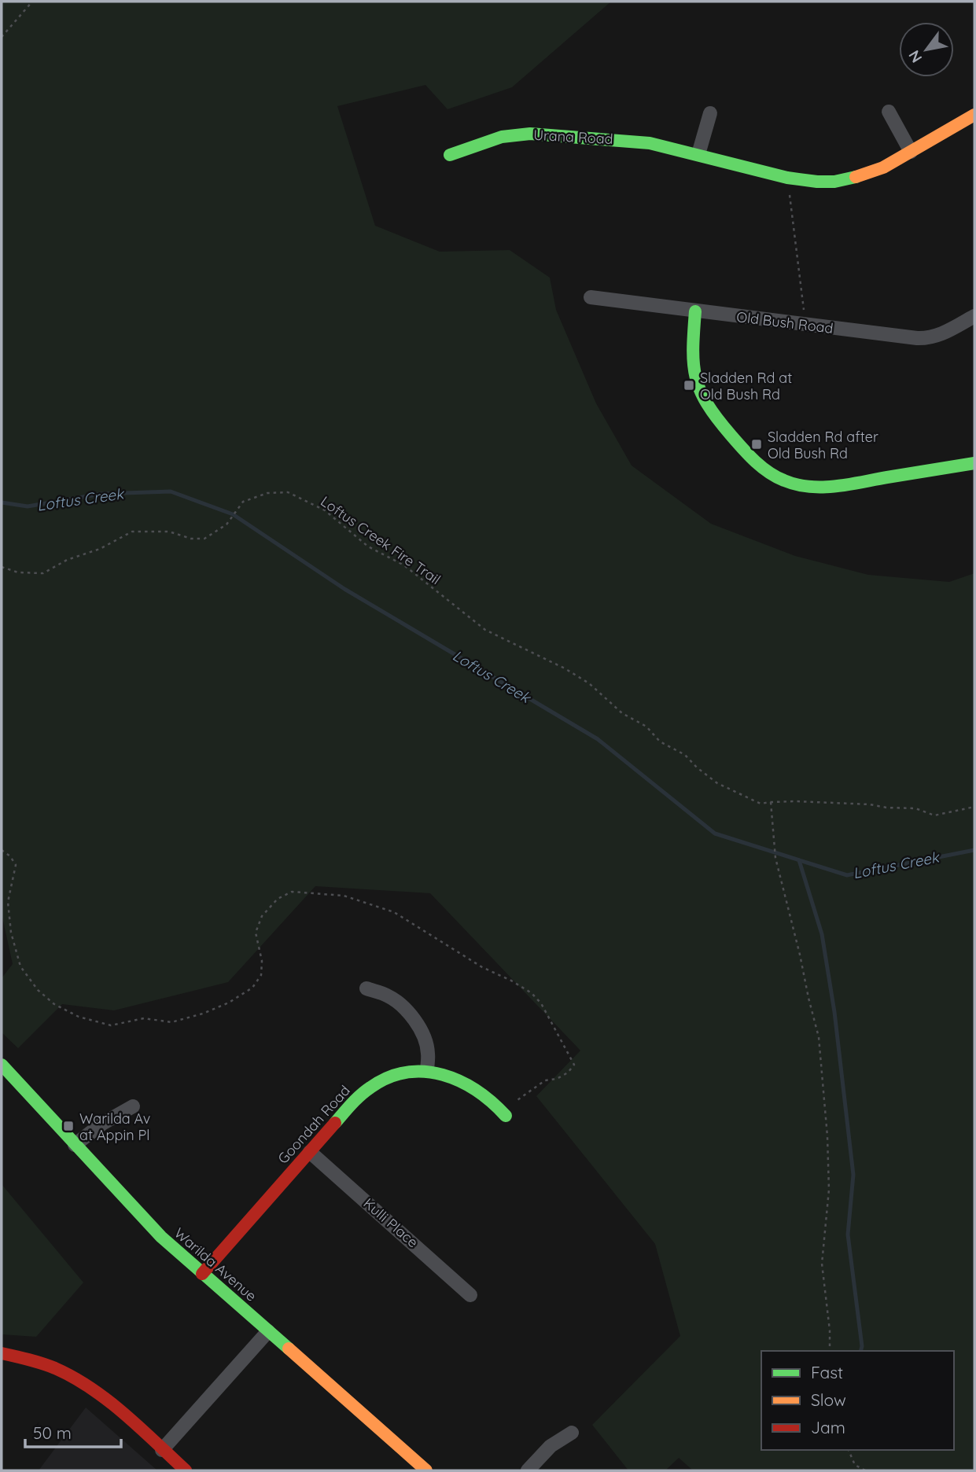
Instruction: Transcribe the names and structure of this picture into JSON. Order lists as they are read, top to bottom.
{
  "streets": {
    "street": [
      "Urana Road",
      "Old Bush Road",
      "Goondah Road",
      "Kulli Place",
      "Warilda Avenue"
    ],
    "path": ["Loftus Creek Fire Trail"]
  },
  "crossings": [
    ["Goondah Road", "Kulli Place"],
    ["Goondah Road", "Warilda Avenue"]
  ],
  "water": ["Loftus Creek"],
  "places": {
    "transit": ["Sladden Rd at Old Bush Rd", "Sladden Rd after Old Bush Rd", "Warilda Av at Appin Pl"]
  },
  "legend": ["Fast", "Slow", "Jam"],
  "scale_bar": "50 m",
  "north": "bottom left"
}
